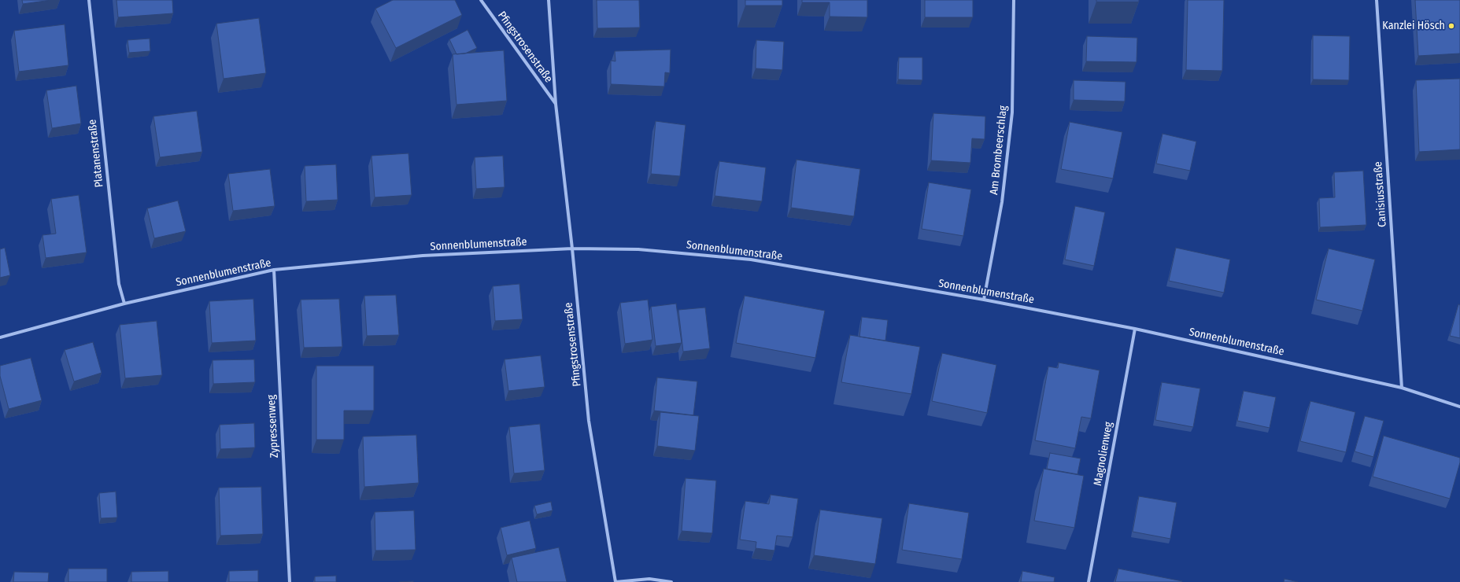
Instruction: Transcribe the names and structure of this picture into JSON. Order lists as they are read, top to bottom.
{
  "streets": {
    "street": [
      "Pfingstrosenstraße",
      "Am Brombeerschlag",
      "Platanenstraße",
      "Canisiusstraße",
      "Sonnenblumenstraße",
      "Zypressenweg",
      "Magnolienweg"
    ]
  },
  "crossings": [
    ["Pfingstrosenstraße", "Sonnenblumenstraße"],
    ["Am Brombeerschlag", "Sonnenblumenstraße"],
    ["Platanenstraße", "Sonnenblumenstraße"],
    ["Canisiusstraße", "Sonnenblumenstraße"],
    ["Sonnenblumenstraße", "Zypressenweg"],
    ["Sonnenblumenstraße", "Magnolienweg"]
  ],
  "places": ["Kanzlei Hösch"]
}
